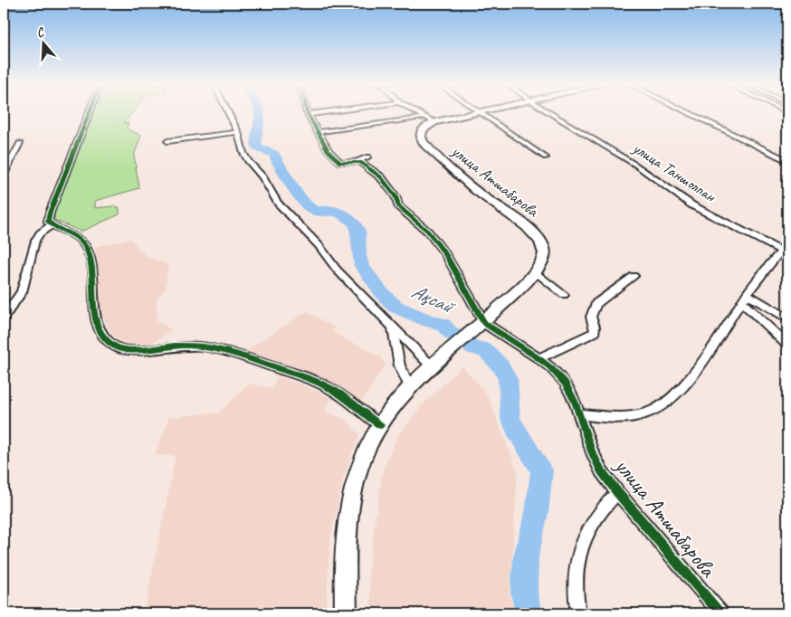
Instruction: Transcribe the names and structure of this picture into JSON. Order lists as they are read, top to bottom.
{
  "streets": {
    "main road": ["улица Атшабарова"],
    "street": ["улица Таншолпан"]
  },
  "crossings": [
    ["улица Таншолпан", "улица Атшабарова"]
  ],
  "water": ["Ақсай"],
  "north": "top"
}
